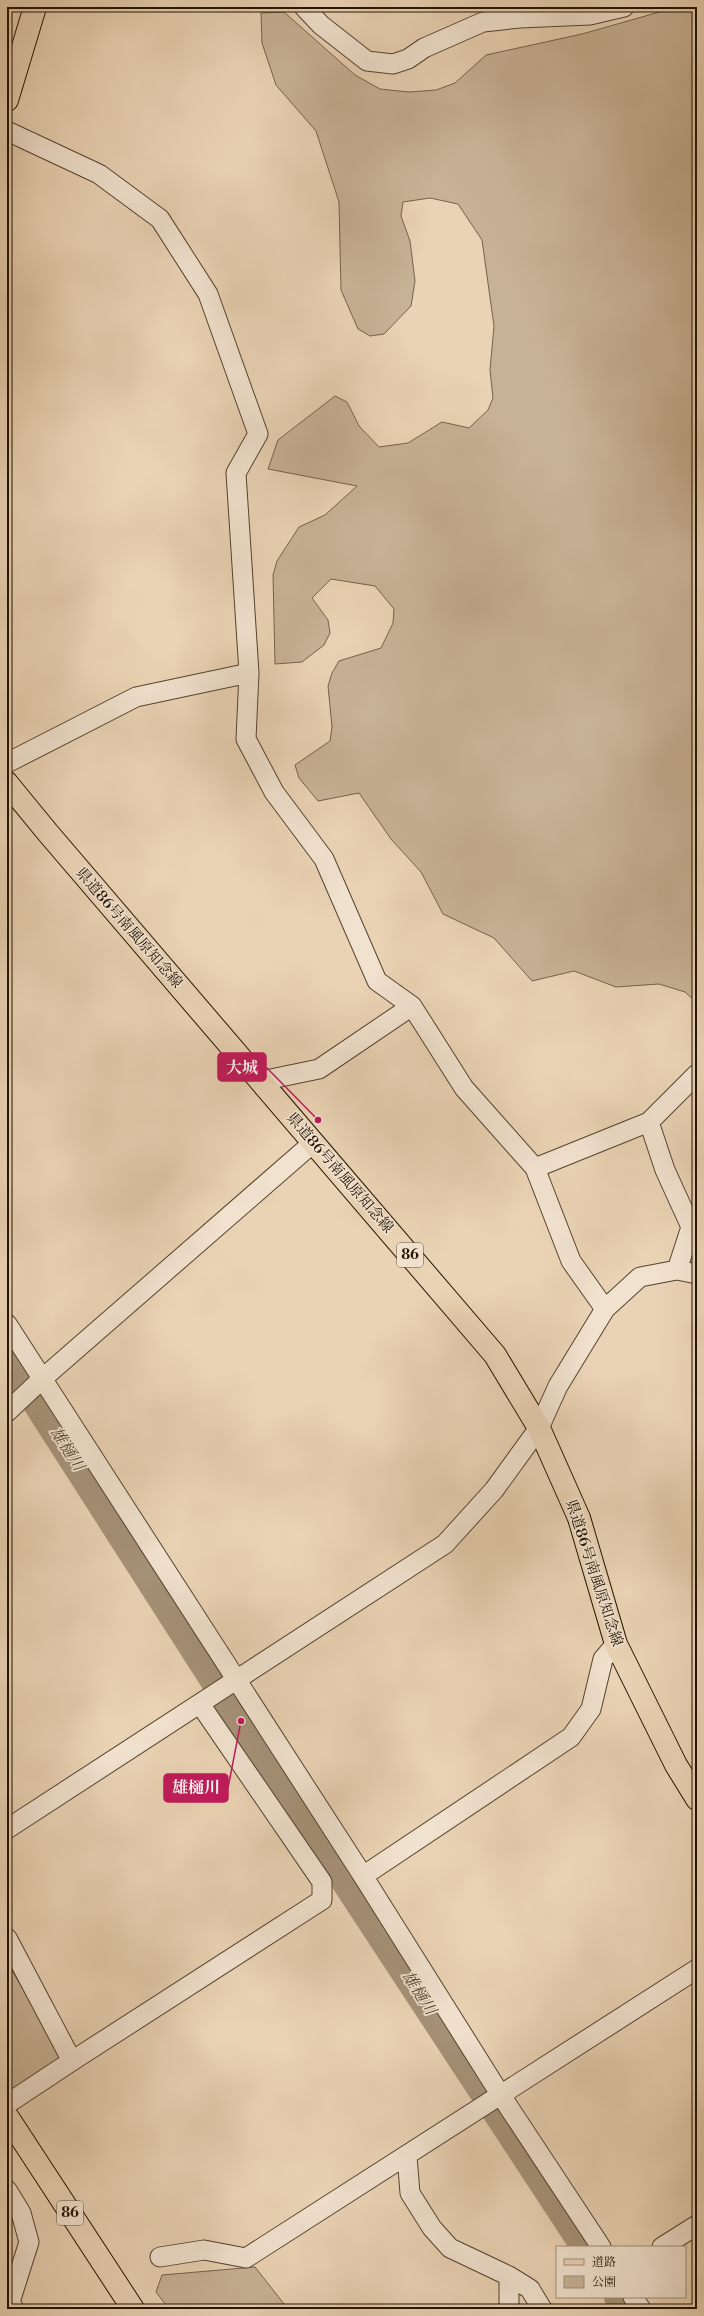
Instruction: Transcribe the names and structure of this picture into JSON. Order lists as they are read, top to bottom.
{
  "streets": {
    "main road": ["県道86号南風原知念線", "86"]
  },
  "water": ["雄樋川"],
  "places": ["大城", "雄樋川"],
  "legend": ["道路", "公園"]
}
